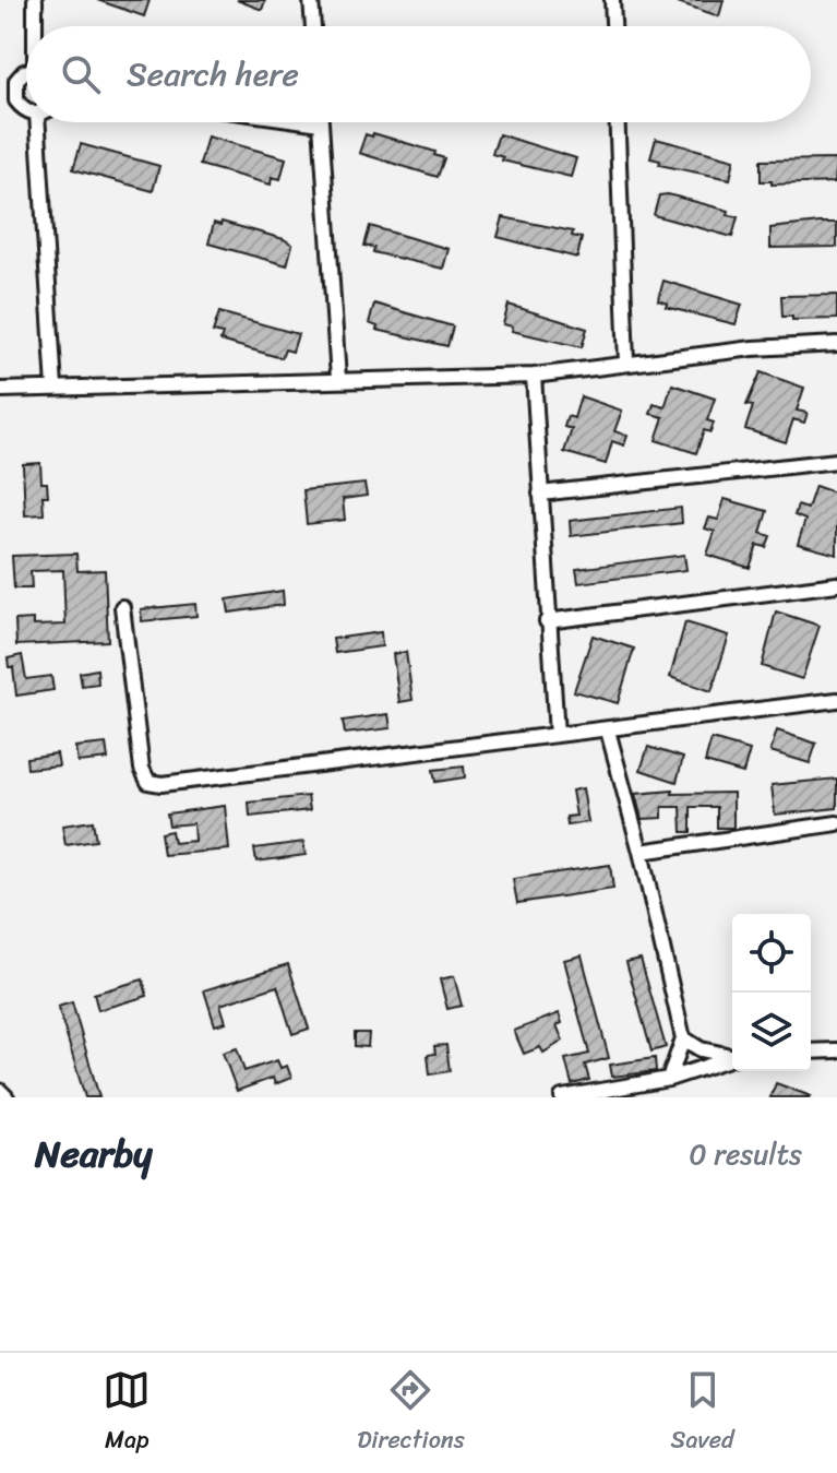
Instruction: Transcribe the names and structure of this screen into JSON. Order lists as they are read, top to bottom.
{
  "page": {
    "search": "Search here",
    "heading": ["Nearby", "0 results"],
    "nav": ["Map", "Directions", "Saved"]
  }
}
